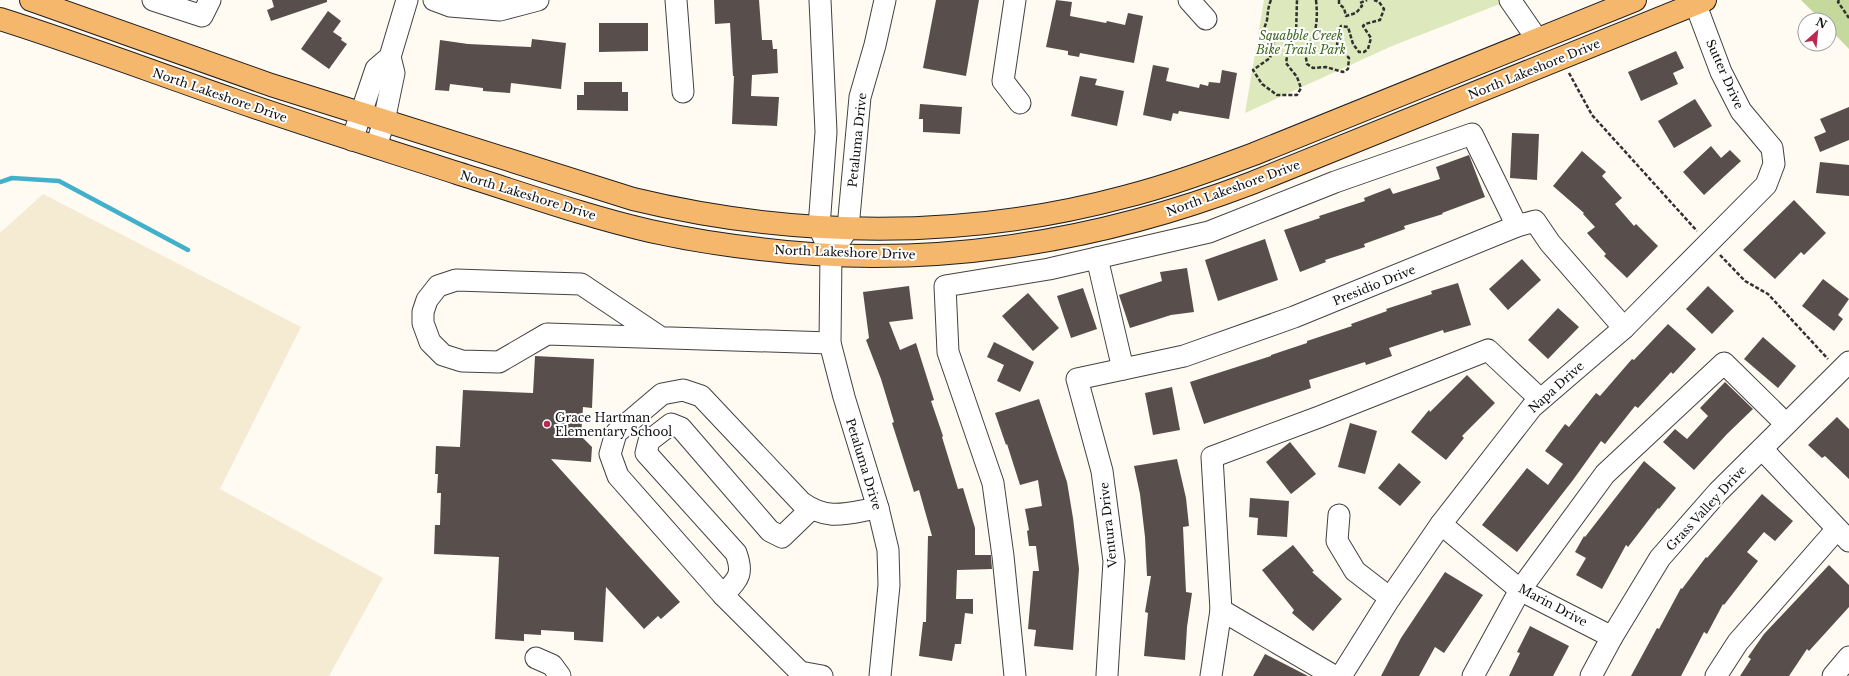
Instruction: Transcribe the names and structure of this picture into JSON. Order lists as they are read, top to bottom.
{
  "streets": {
    "main road": ["North Lakeshore Drive"],
    "street": [
      "Sutter Drive",
      "Petaluma Drive",
      "Presidio Drive",
      "Napa Drive",
      "Grass Valley Drive",
      "Ventura Drive",
      "Marin Drive"
    ]
  },
  "crossings": [
    ["North Lakeshore Drive", "Sutter Drive"],
    ["North Lakeshore Drive", "Petaluma Drive"],
    ["Sutter Drive", "Napa Drive"],
    ["Presidio Drive", "Napa Drive"],
    ["Presidio Drive", "Ventura Drive"],
    ["Napa Drive", "Marin Drive"],
    ["Grass Valley Drive", "Marin Drive"]
  ],
  "parks": ["Squabble Creek Bike Trails Park"],
  "places": ["Grace Hartman Elementary School"],
  "north": "top right"
}
